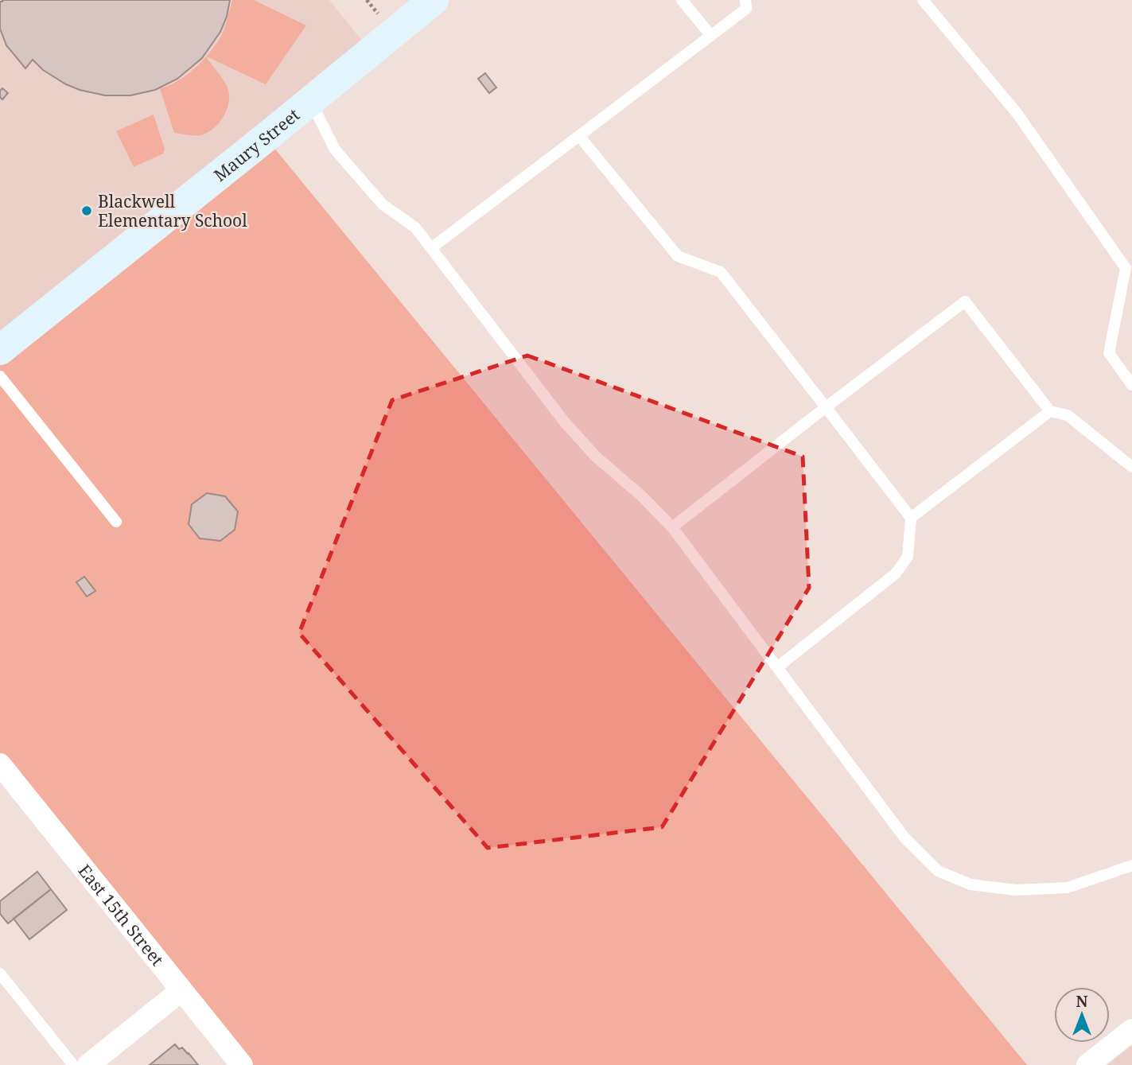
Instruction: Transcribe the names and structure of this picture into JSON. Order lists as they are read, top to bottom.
{
  "streets": {
    "street": ["Maury Street", "East 15th Street"]
  },
  "places": ["Blackwell Elementary School"],
  "north": "top"
}
